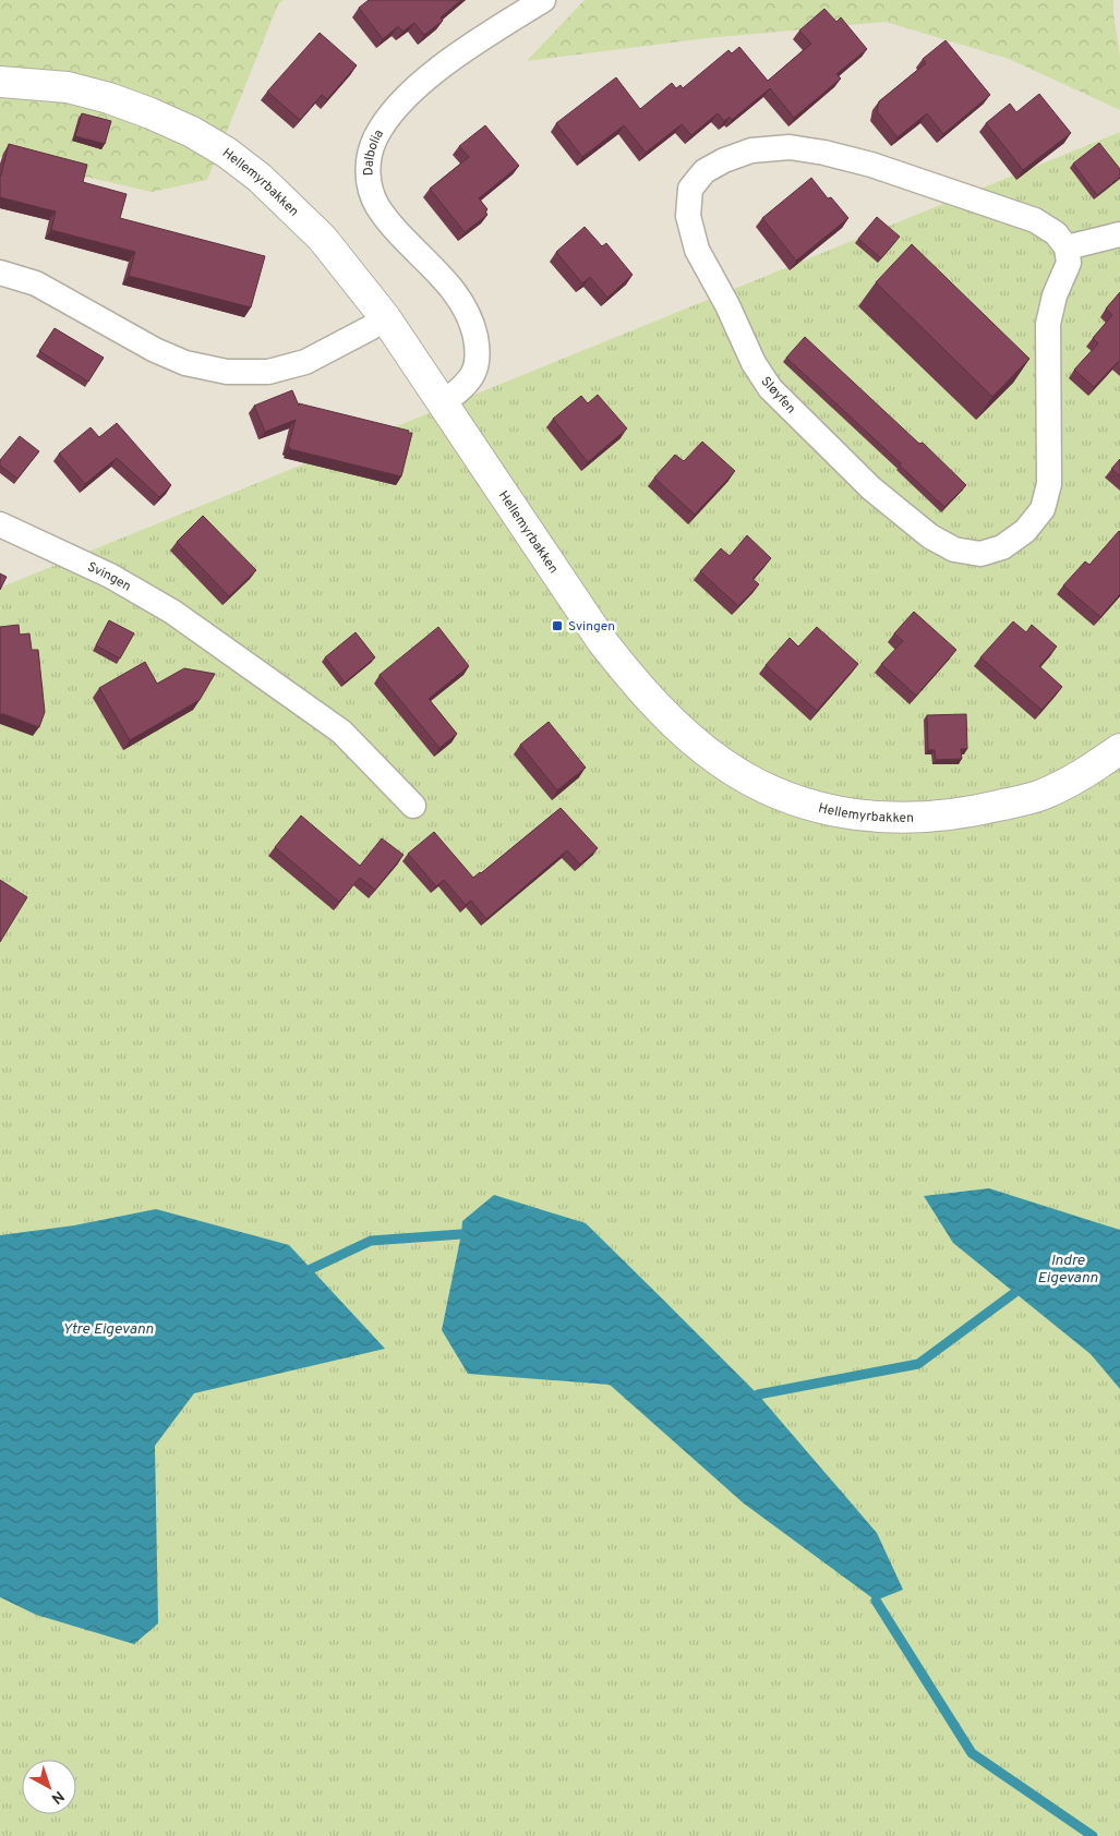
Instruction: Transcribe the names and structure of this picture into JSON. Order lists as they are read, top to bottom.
{
  "streets": {
    "street": [
      "Dalbolia",
      "Hellemyrbakken",
      "Sløyfen",
      "Svingen"
    ]
  },
  "crossings": [
    ["Dalbolia", "Hellemyrbakken"]
  ],
  "water": ["Indre Eigevann", "Ytre Eigevann"],
  "places": {
    "transit": ["Svingen"]
  },
  "north": "bottom right"
}
